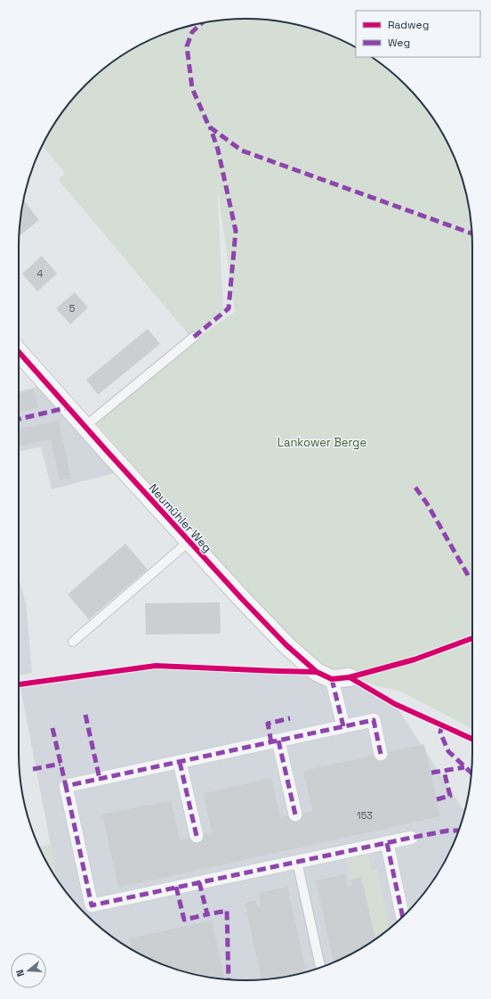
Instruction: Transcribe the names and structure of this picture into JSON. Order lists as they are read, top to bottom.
{
  "streets": {
    "street": ["Neumühler Weg"]
  },
  "parks": ["Lankower Berge"],
  "house_numbers": ["4", "5", "153"],
  "legend": ["Radweg", "Weg"],
  "north": "left"
}
